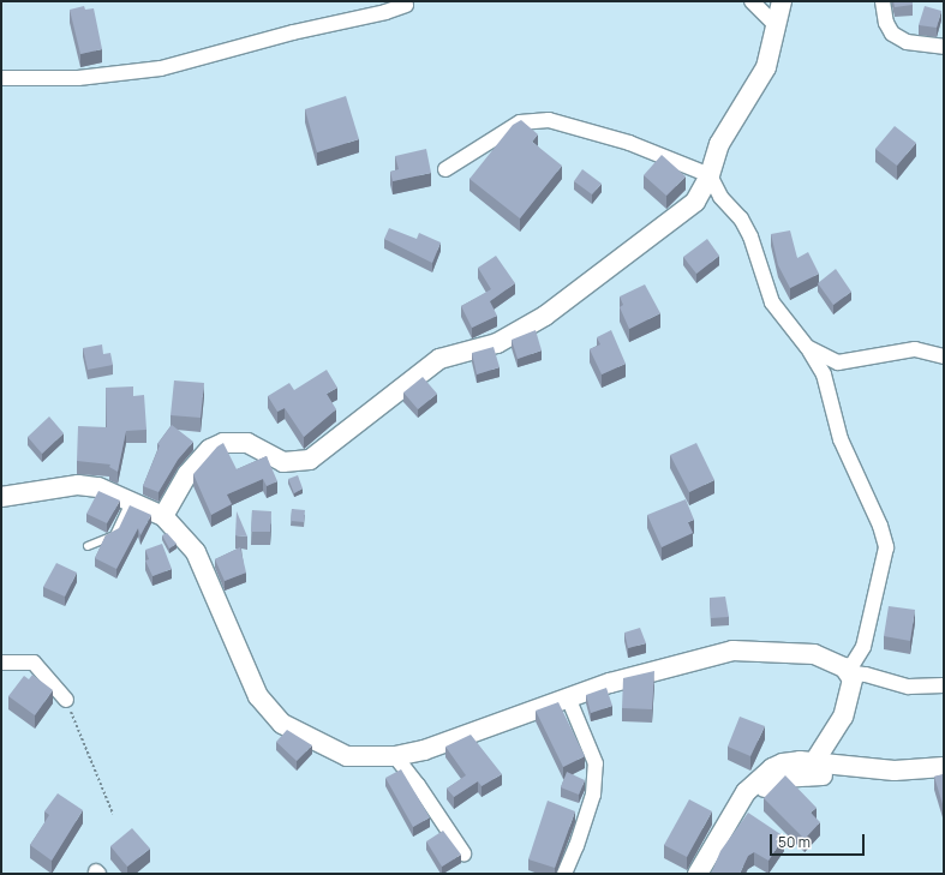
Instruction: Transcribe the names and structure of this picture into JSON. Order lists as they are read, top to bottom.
{
  "scale_bar": "50 m"
}
